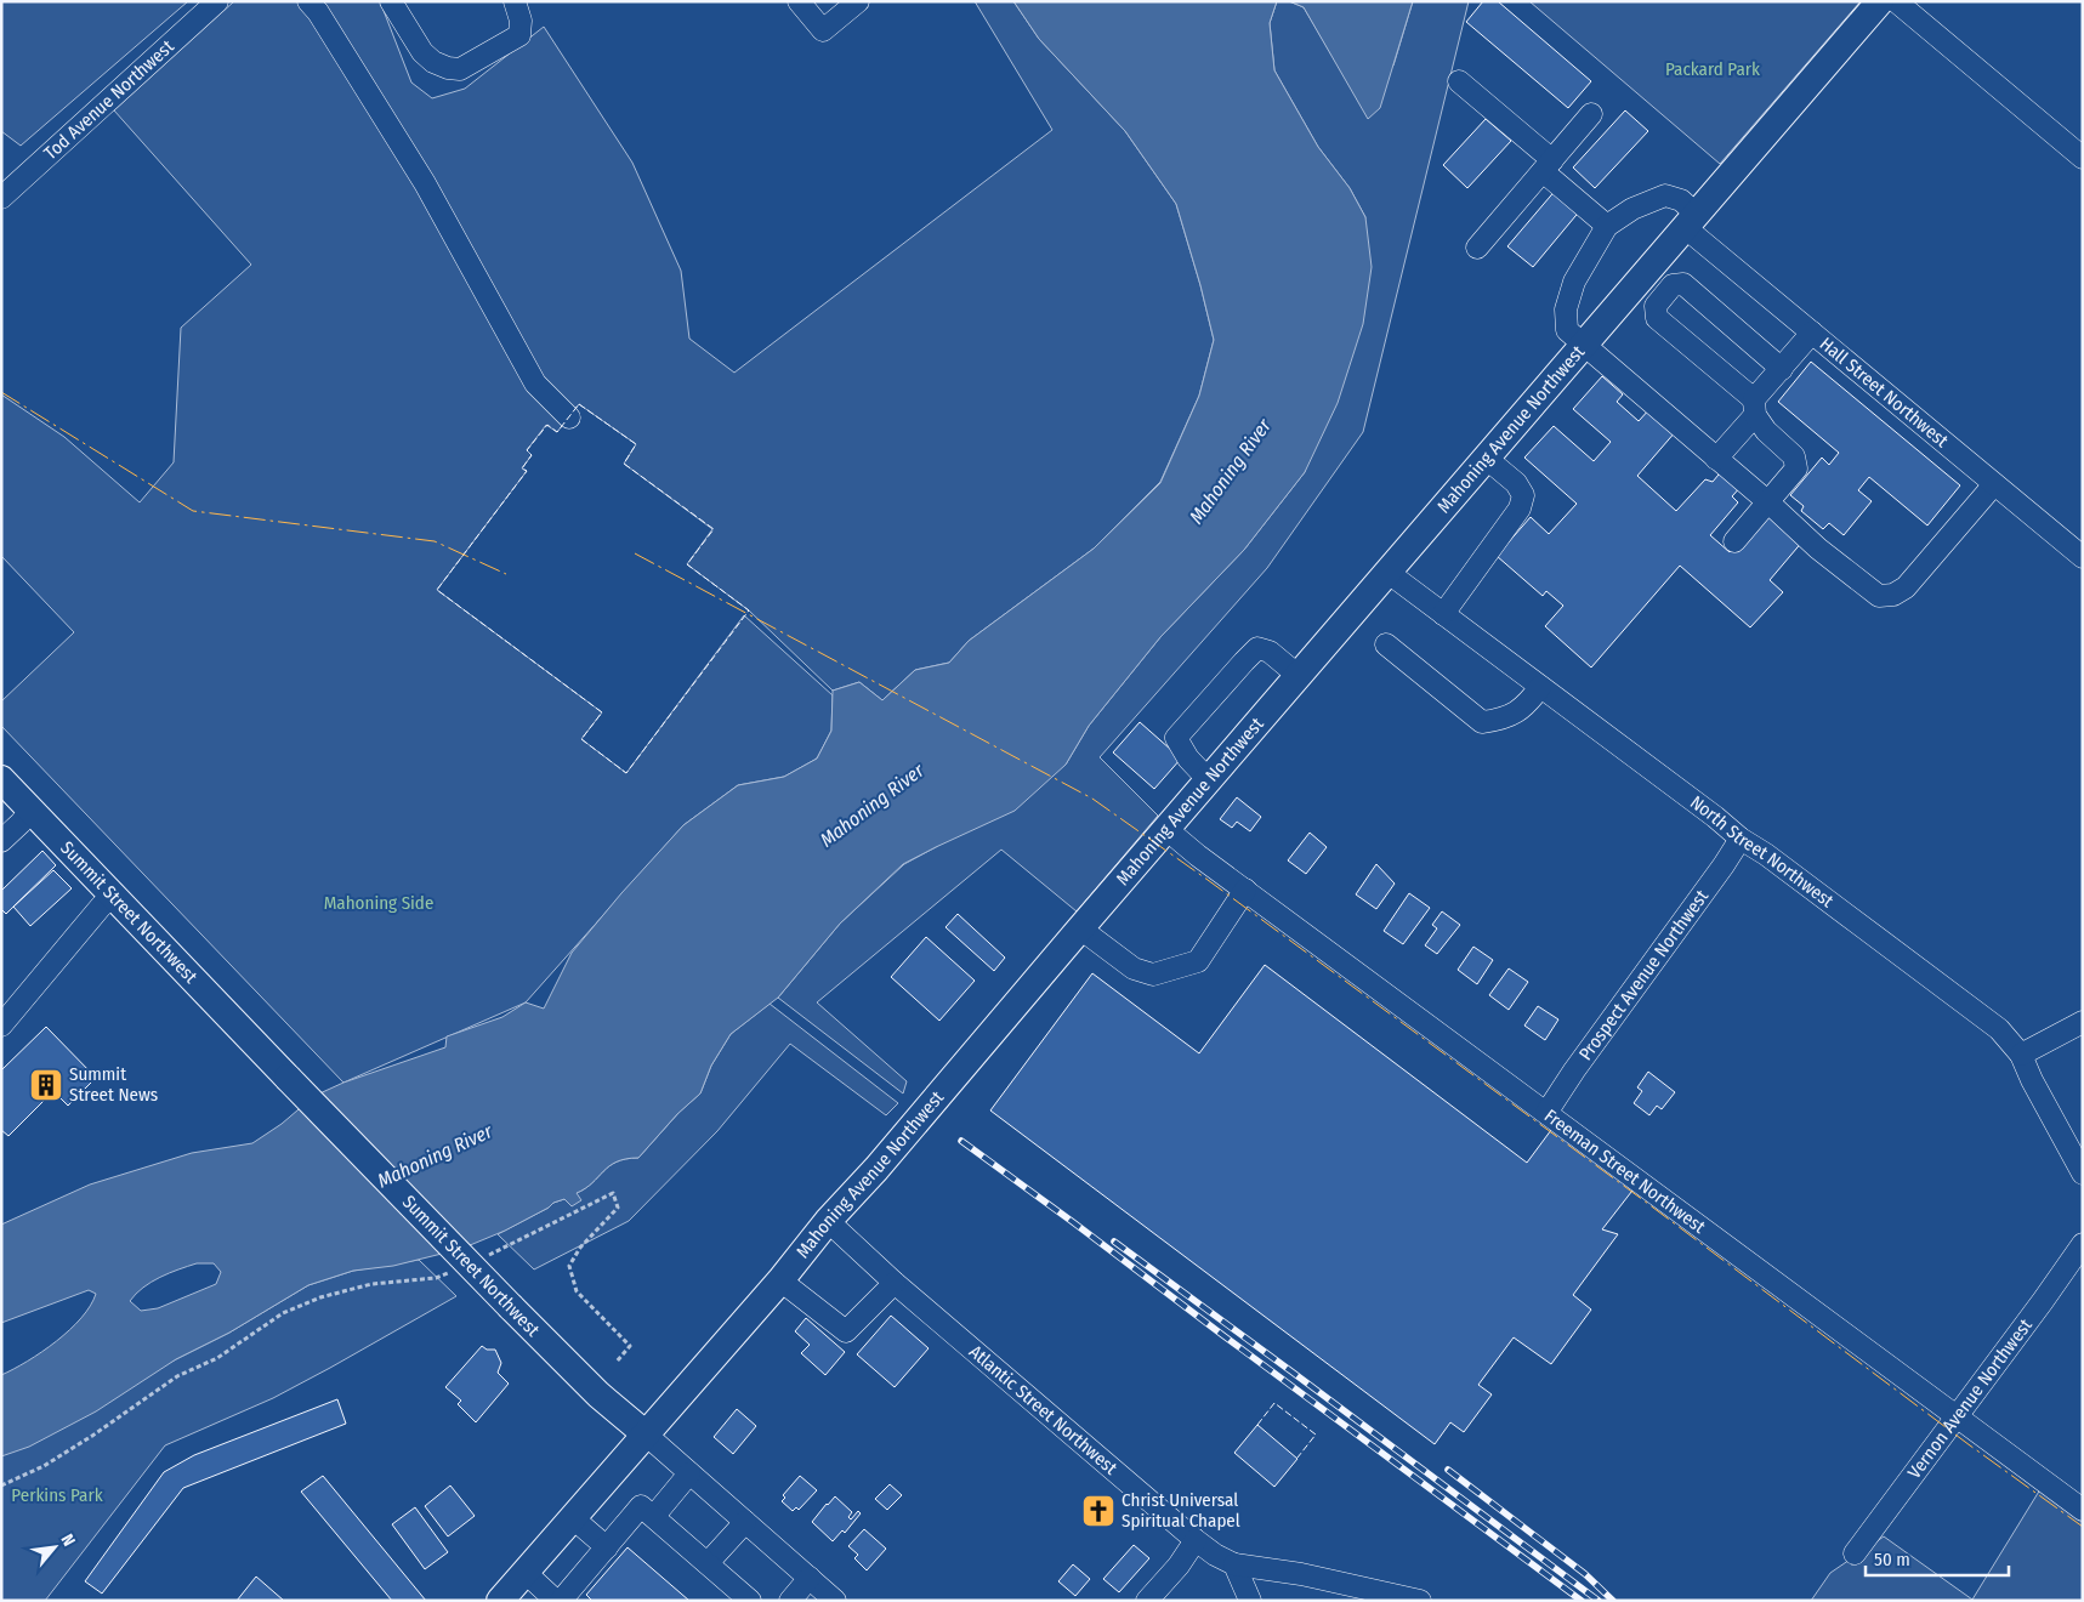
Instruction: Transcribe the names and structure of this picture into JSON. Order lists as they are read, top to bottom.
{
  "streets": {
    "main road": ["Mahoning Avenue Northwest", "Summit Street Northwest"],
    "street": [
      "Tod Avenue Northwest",
      "Hall Street Northwest",
      "North Street Northwest",
      "Prospect Avenue Northwest",
      "Freeman Street Northwest",
      "Vernon Avenue Northwest",
      "Atlantic Street Northwest"
    ]
  },
  "crossings": [
    ["Hall Street Northwest", "Mahoning Avenue Northwest"],
    ["Mahoning Avenue Northwest", "North Street Northwest"],
    ["Mahoning Avenue Northwest", "Summit Street Northwest"],
    ["Mahoning Avenue Northwest", "Freeman Street Northwest"],
    ["Mahoning Avenue Northwest", "Atlantic Street Northwest"],
    ["North Street Northwest", "Prospect Avenue Northwest"],
    ["Prospect Avenue Northwest", "Freeman Street Northwest"],
    ["Freeman Street Northwest", "Vernon Avenue Northwest"]
  ],
  "water": ["Mahoning River"],
  "parks": ["Packard Park", "Mahoning Side", "Perkins Park"],
  "places": {
    "building": ["Summit Street News"],
    "church": ["Christ Universal Spiritual Chapel"]
  },
  "scale_bar": "50 m",
  "north": "top right"
}
